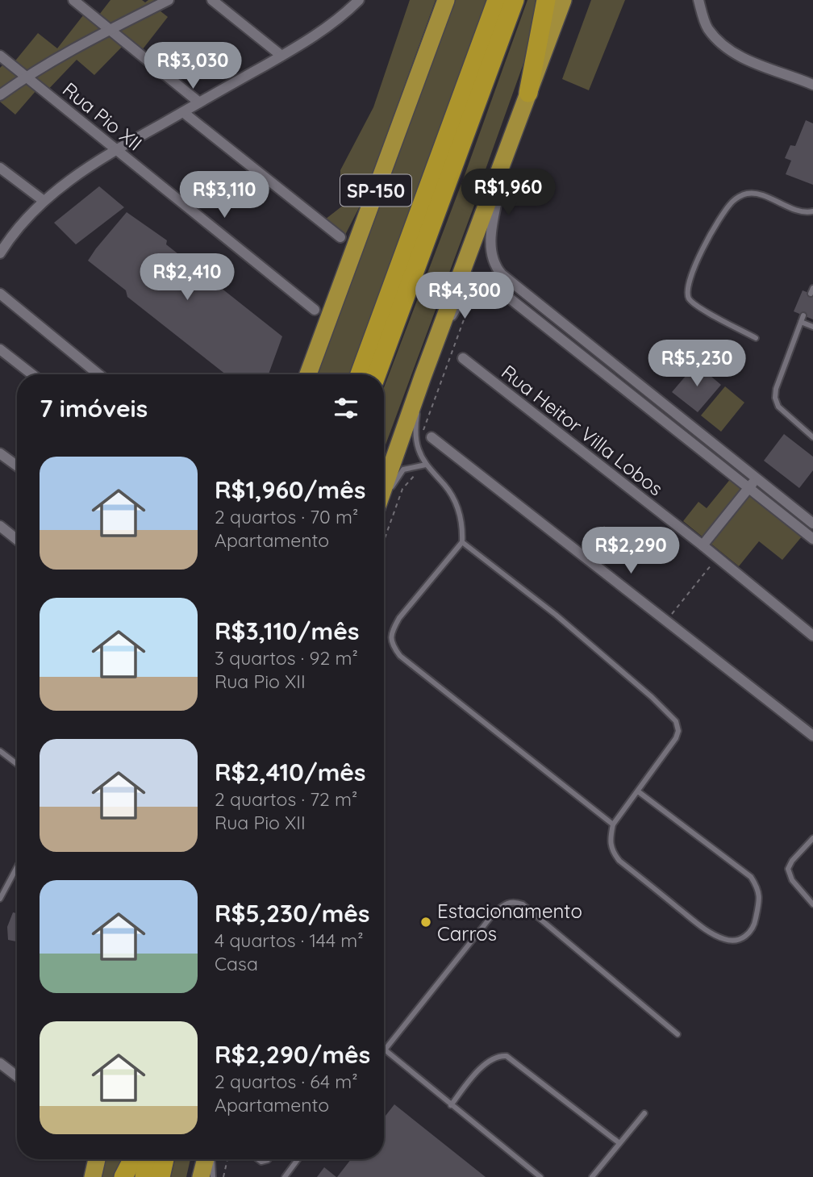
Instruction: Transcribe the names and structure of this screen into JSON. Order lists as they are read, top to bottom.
{
  "streets": {
    "highway": ["SP-150"],
    "street": ["Rua Pio XII", "Rua Heitor Villa Lobos"]
  },
  "places": ["Estacionamento Carros"],
  "page": {
    "price": [
      "R$3,030",
      "R$1,960",
      "R$3,110",
      "R$2,410",
      "R$4,300",
      "R$5,230",
      "R$2,290"
    ],
    "heading": "7 imóveis",
    "list": [
      {
        "name": "R$1,960/mês",
        "note": "2 quartos · 70 m² · Apartamento"
      },
      {
        "name": "R$3,110/mês",
        "note": "3 quartos · 92 m² · Rua Pio XII"
      },
      {
        "name": "R$2,410/mês",
        "note": "2 quartos · 72 m² · Rua Pio XII"
      },
      {
        "name": "R$5,230/mês",
        "note": "4 quartos · 144 m² · Casa"
      },
      {
        "name": "R$2,290/mês",
        "note": "2 quartos · 64 m² · Apartamento"
      }
    ]
  }
}
